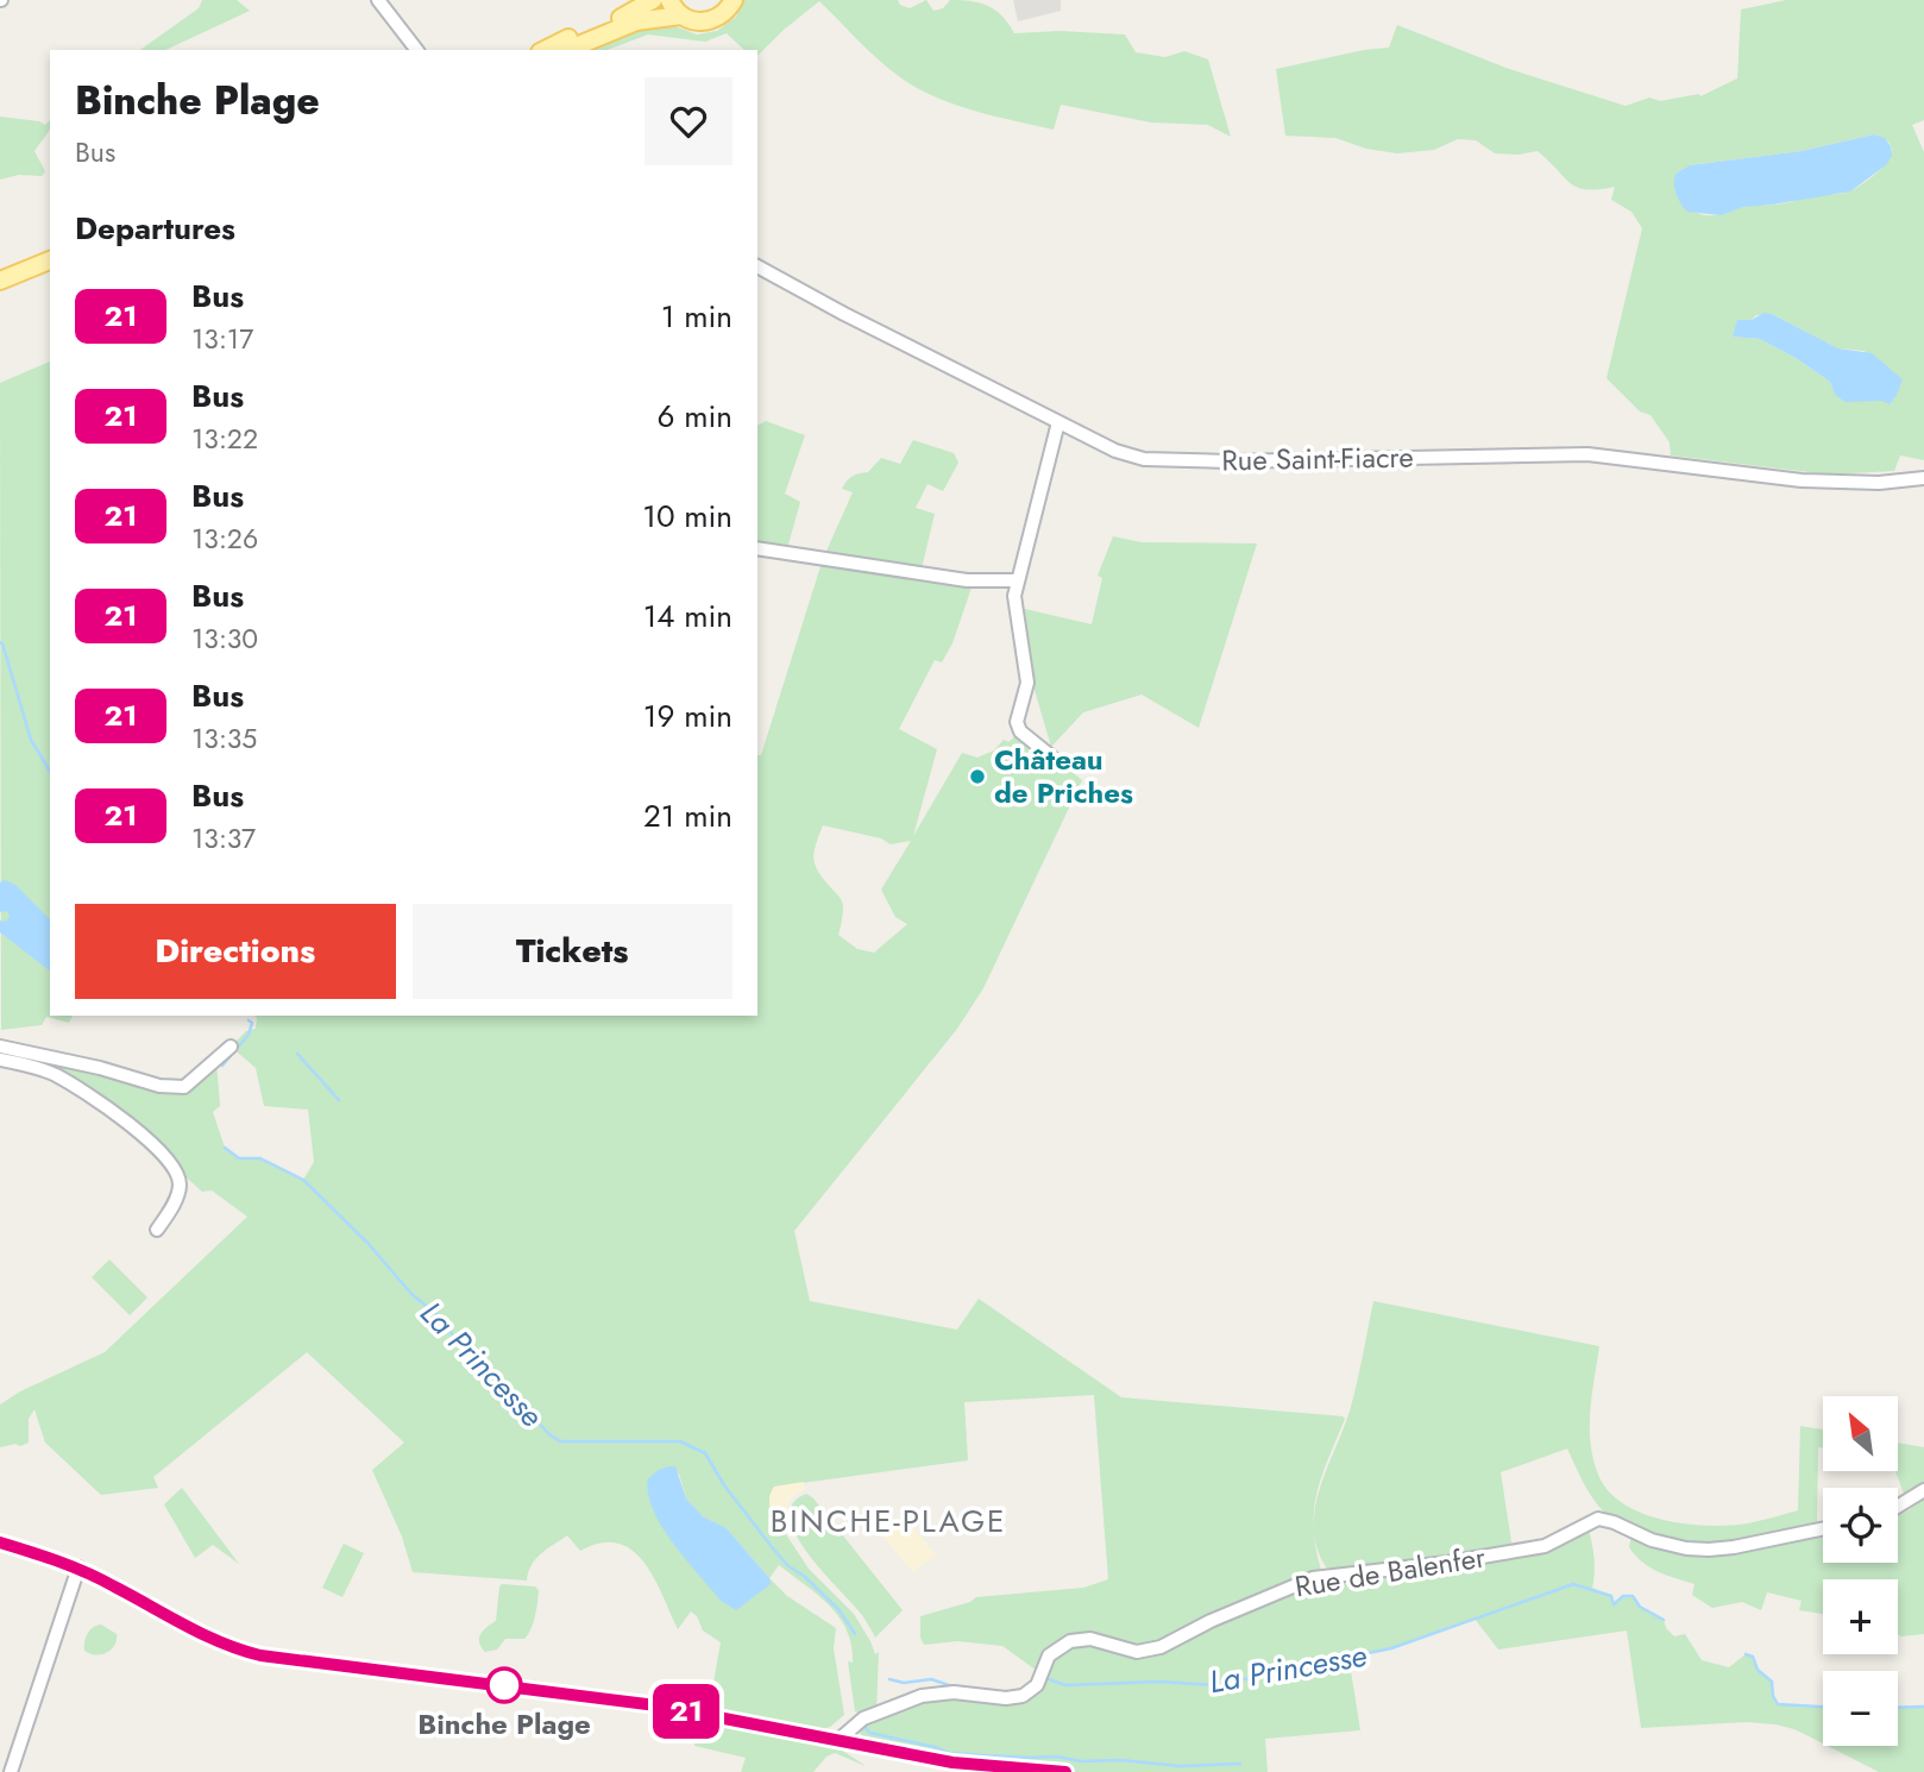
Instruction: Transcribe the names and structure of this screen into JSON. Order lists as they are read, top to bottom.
{
  "streets": {
    "street": ["Rue Saint-Fiacre", "Rue de Balenfer"]
  },
  "districts": ["BINCHE-PLAGE"],
  "water": ["La Princesse"],
  "places": ["Château de Priches", "Binche Plage"],
  "lines": ["bus line 21"],
  "north": "top left",
  "page": {
    "on_map": "21",
    "heading": [
      ["Binche Plage", "Bus"],
      "Departures"
    ],
    "list": [
      {
        "mark": "21",
        "name": "Bus",
        "note": "13:17",
        "value": "1 min"
      },
      {
        "mark": "21",
        "name": "Bus",
        "note": "13:22",
        "value": "6 min"
      },
      {
        "mark": "21",
        "name": "Bus",
        "note": "13:26",
        "value": "10 min"
      },
      {
        "mark": "21",
        "name": "Bus",
        "note": "13:30",
        "value": "14 min"
      },
      {
        "mark": "21",
        "name": "Bus",
        "note": "13:35",
        "value": "19 min"
      },
      {
        "mark": "21",
        "name": "Bus",
        "note": "13:37",
        "value": "21 min"
      }
    ],
    "buttons": ["Directions", "Tickets"],
    "map_buttons": ["+", "−"]
  }
}
